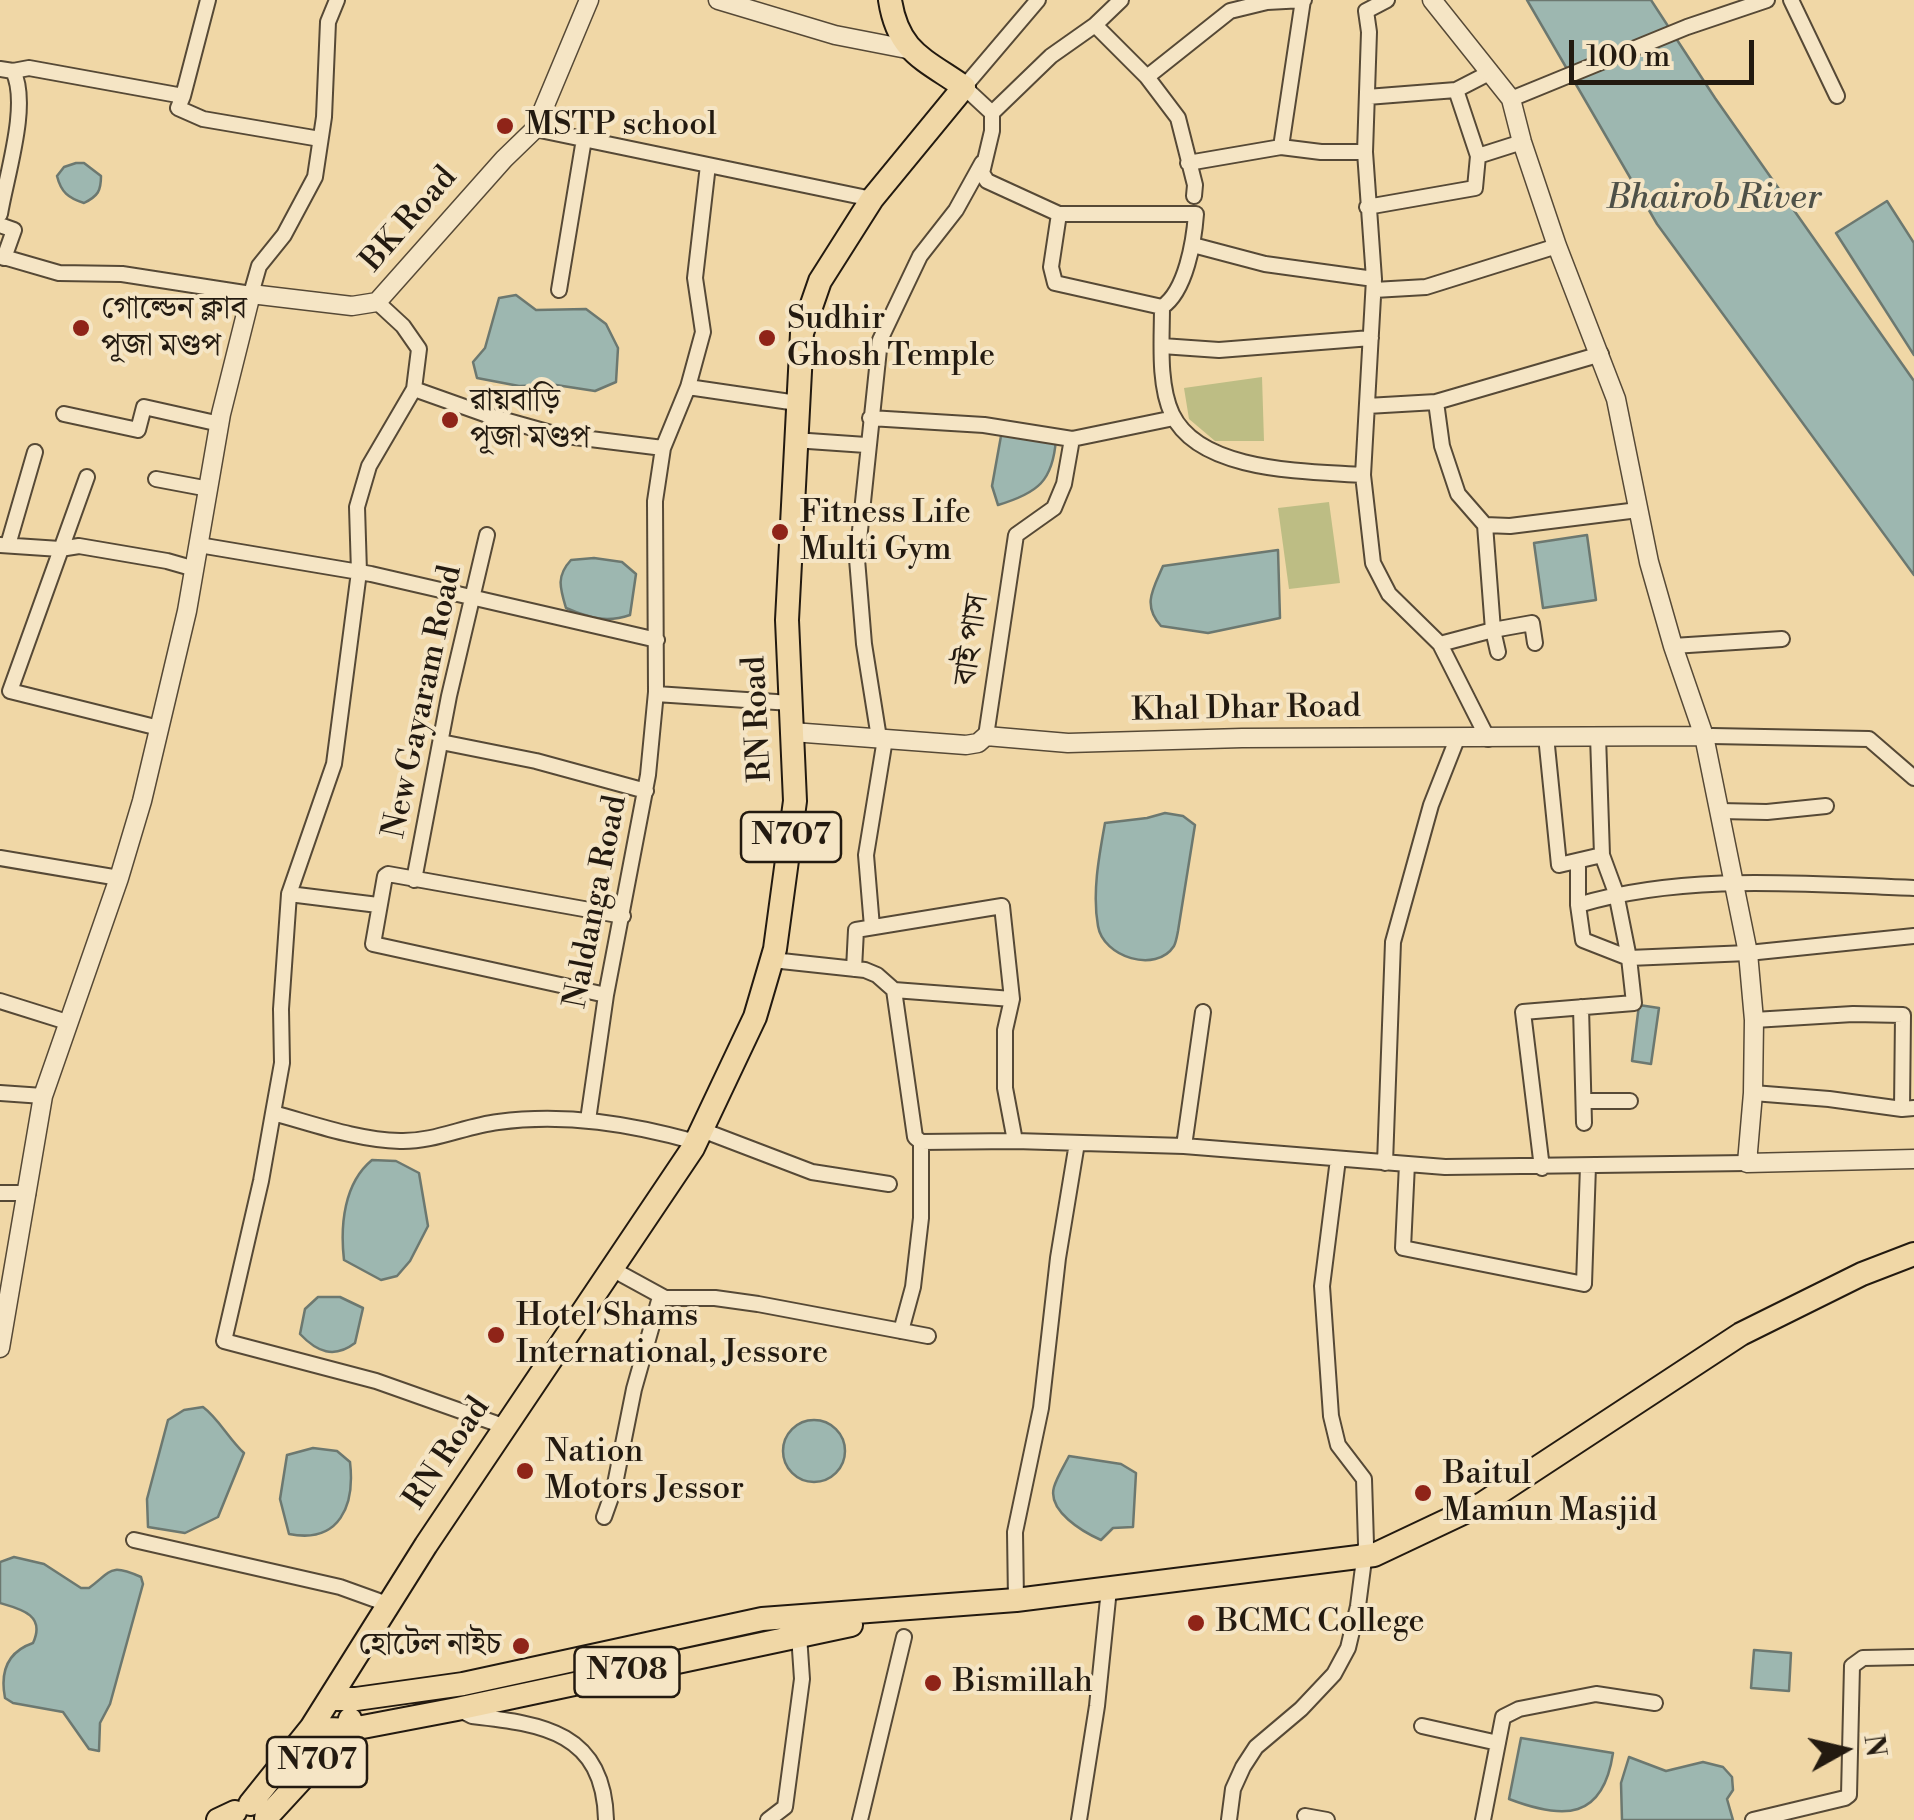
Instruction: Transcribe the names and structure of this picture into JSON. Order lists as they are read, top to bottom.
{
  "streets": {
    "highway": ["RN Road", "N707", "N708"],
    "street": [
      "BK Road",
      "বাই পাস",
      "New Gayaram Road",
      "Khal Dhar Road",
      "Naldanga Road"
    ]
  },
  "crossings": [
    ["বাই পাস", "Khal Dhar Road"],
    ["Khal Dhar Road", "RN Road"],
    ["RN Road", "N707"],
    ["RN Road", "N708"],
    ["N707", "N708"]
  ],
  "water": ["Bhairob River"],
  "places": [
    "MSTP school",
    "গোল্ডেন ক্লাব পূজা মণ্ডপ",
    "Sudhir Ghosh Temple",
    "রায়বাড়ি পূজা মণ্ডপ",
    "Fitness Life Multi Gym",
    "Hotel Shams International, Jessore",
    "Nation Motors Jessor",
    "Baitul Mamun Masjid",
    "BCMC College",
    "হোটেল নাইচ",
    "Bismillah"
  ],
  "scale_bar": "100 m",
  "north": "right"
}
